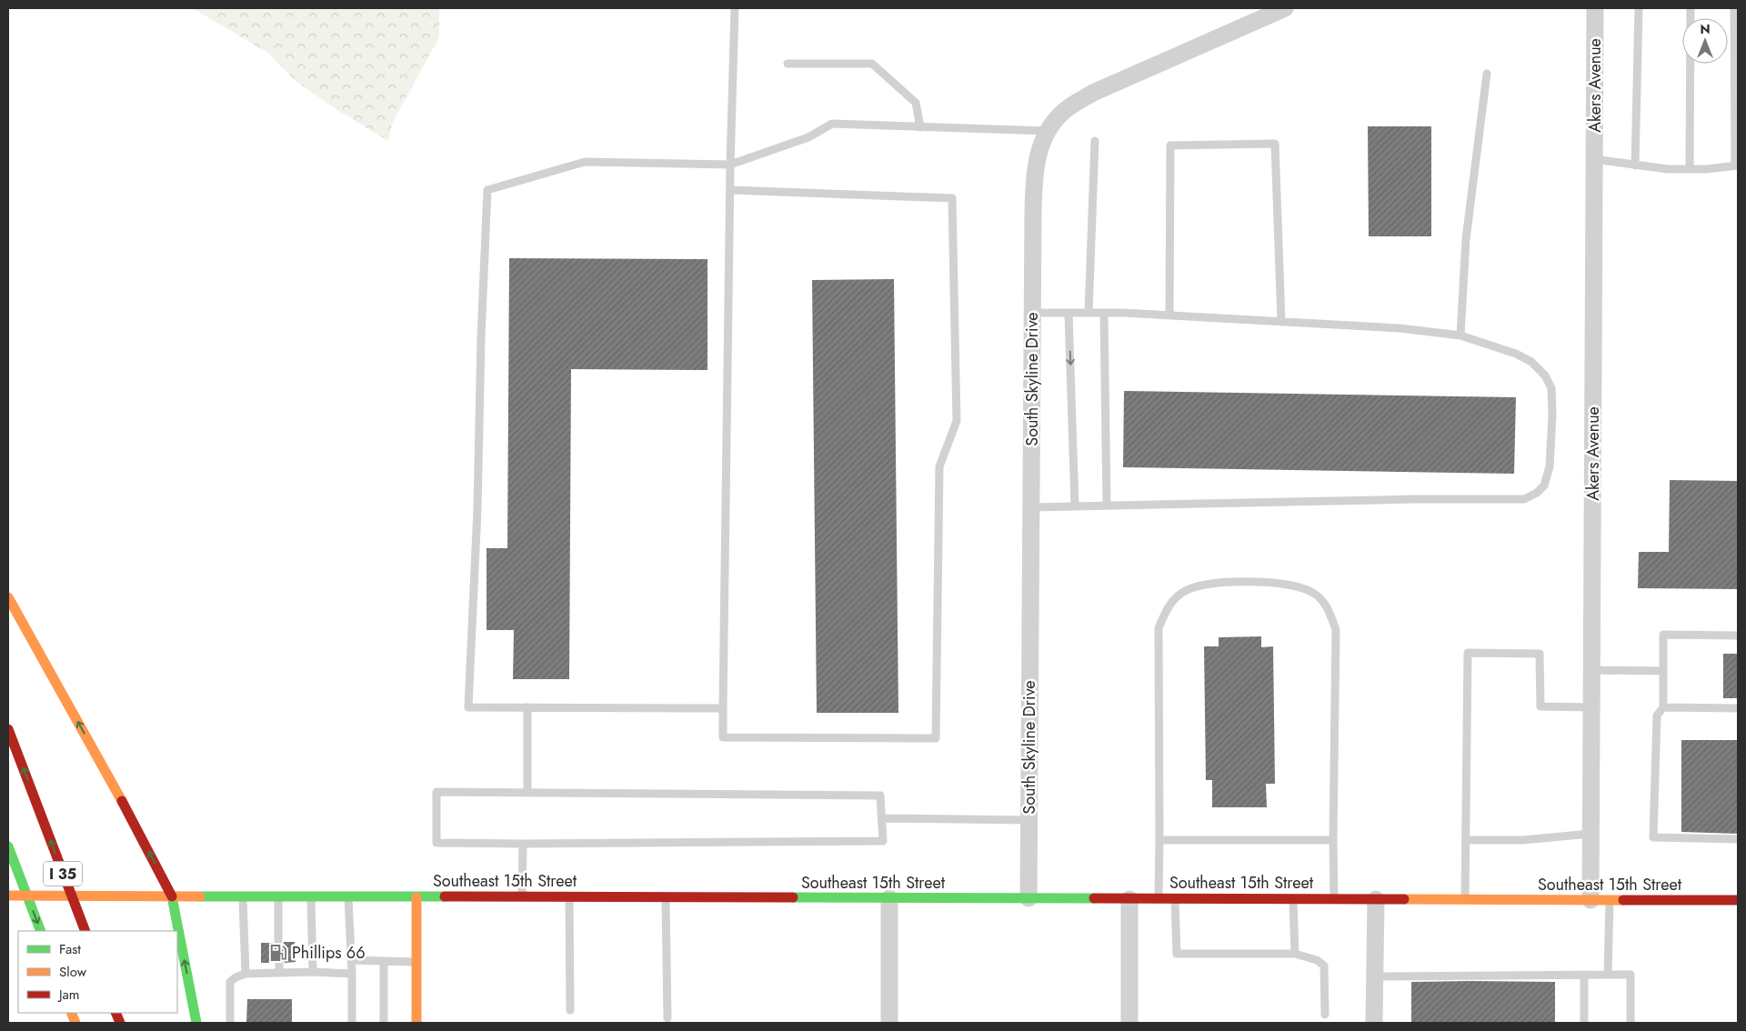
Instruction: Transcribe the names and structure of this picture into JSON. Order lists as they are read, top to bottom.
{
  "streets": {
    "main road": ["I 35", "Southeast 15th Street"],
    "street": ["Akers Avenue", "South Skyline Drive"]
  },
  "crossings": [
    ["Akers Avenue", "Southeast 15th Street"],
    ["South Skyline Drive", "Southeast 15th Street"]
  ],
  "places": {
    "fuel station": ["Phillips 66"]
  },
  "legend": ["Fast", "Slow", "Jam"],
  "north": "top"
}
